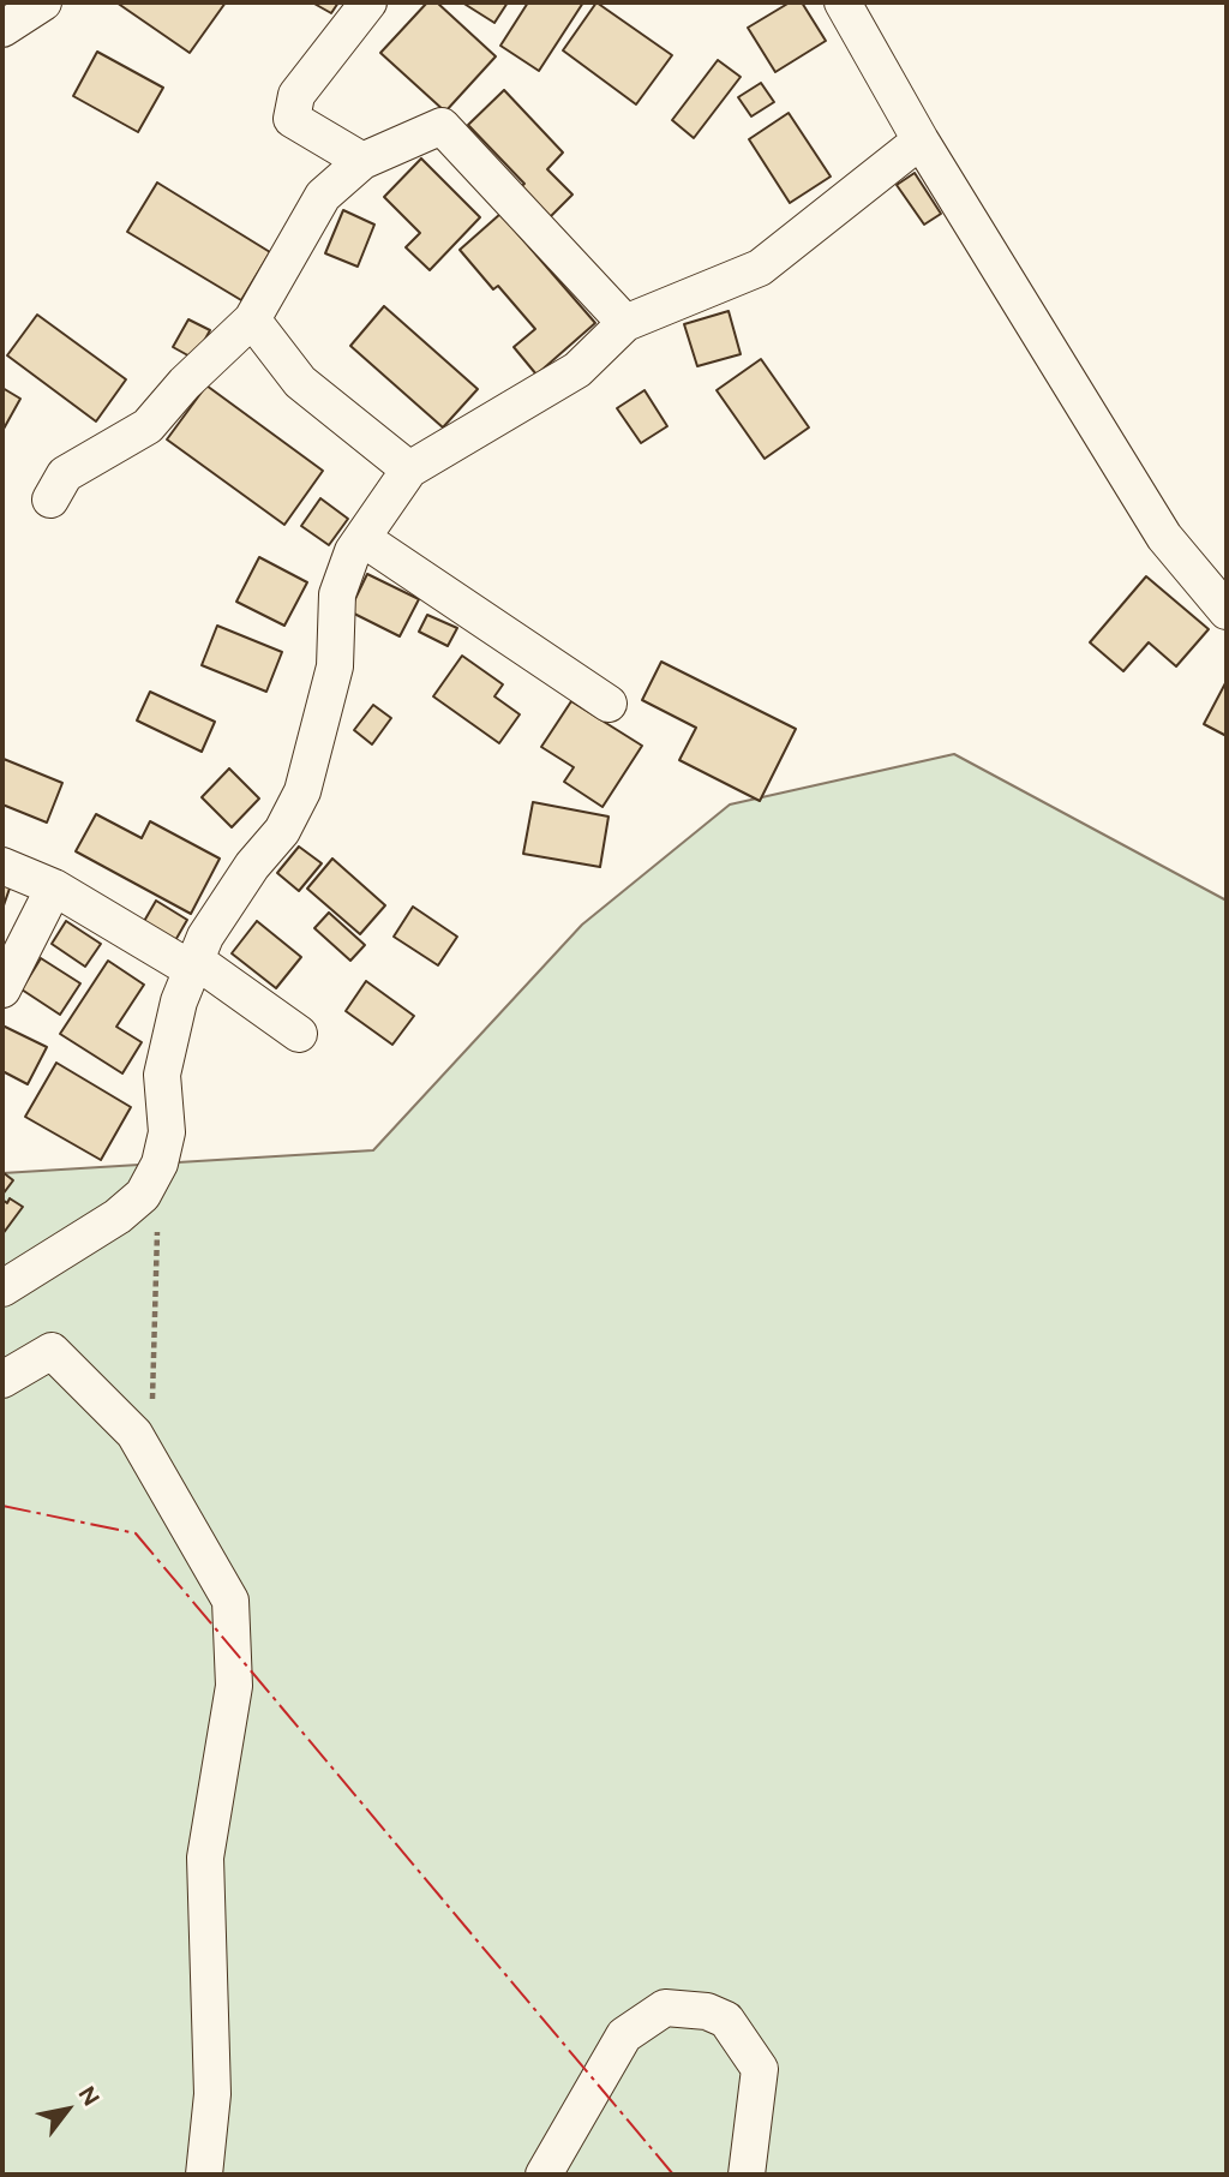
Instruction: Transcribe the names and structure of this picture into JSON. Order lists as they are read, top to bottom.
{
  "north": "top right"
}
